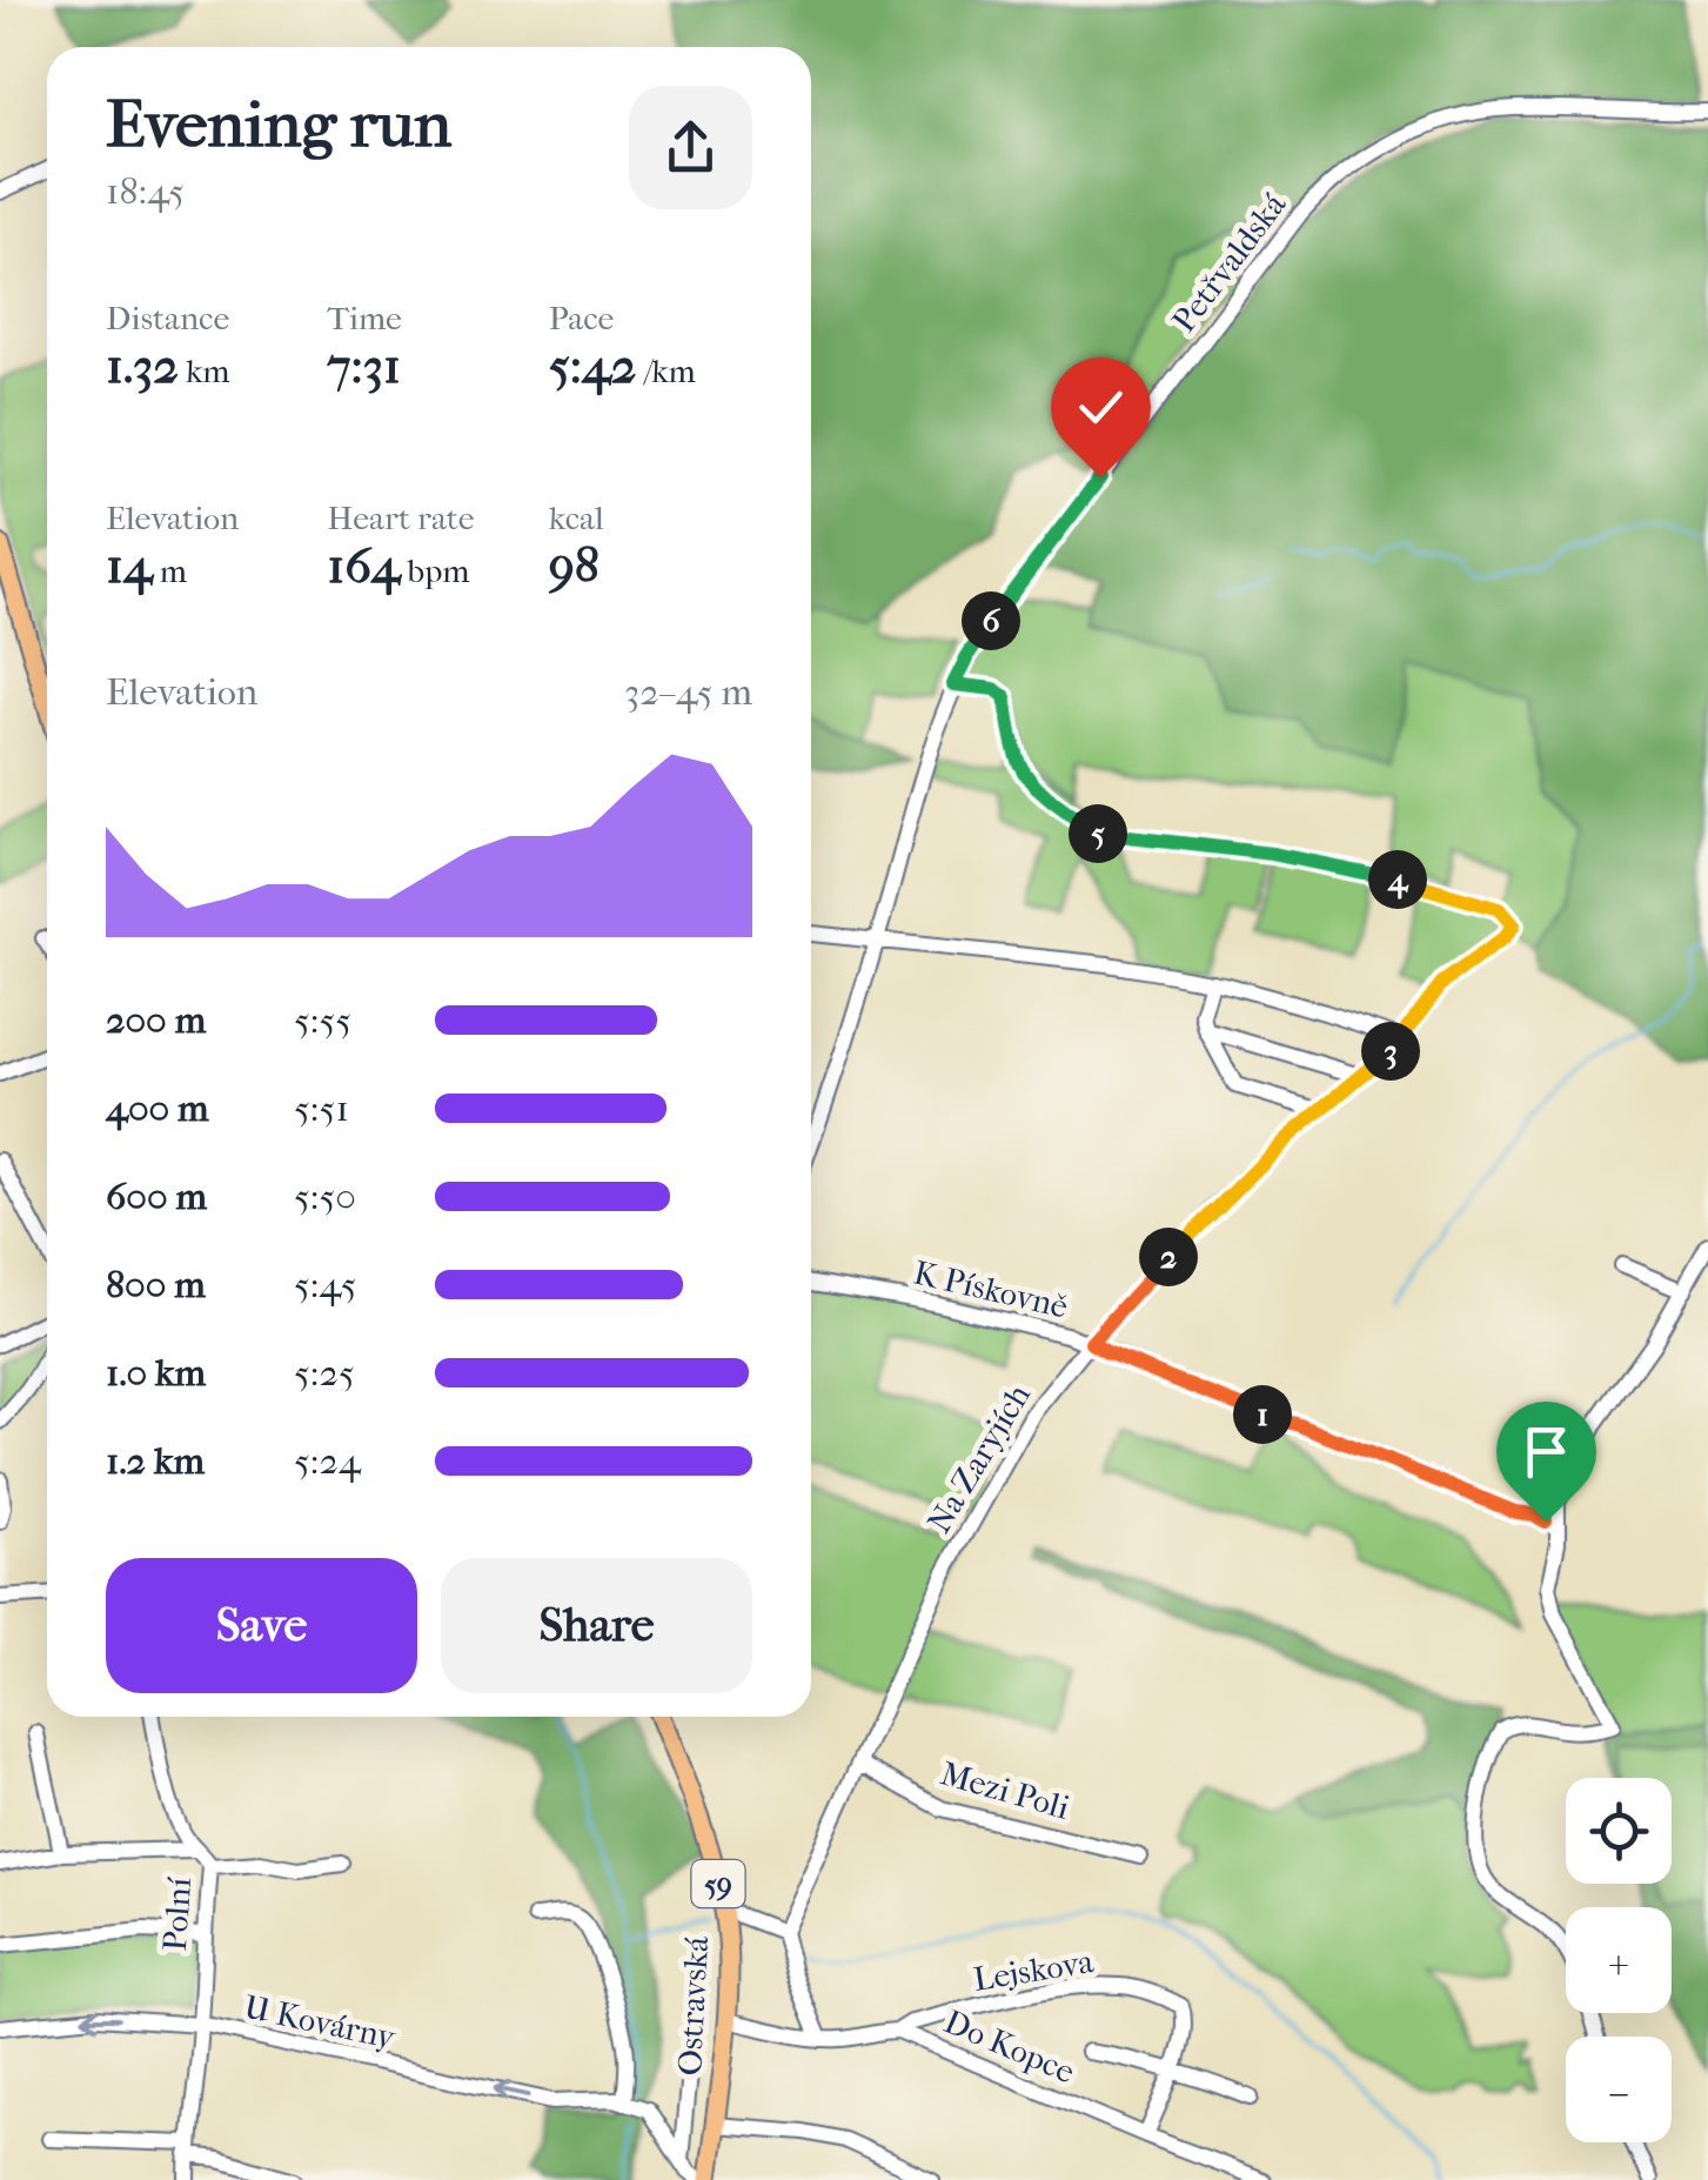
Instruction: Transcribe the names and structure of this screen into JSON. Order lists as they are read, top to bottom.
{
  "streets": {
    "main road": ["59", "Ostravská"],
    "street": [
      "Petřvaldská",
      "K Pískovně",
      "Na Zaryjích",
      "Mezi Poli",
      "Polní",
      "Lejskova",
      "U Kovárny",
      "Do Kopce"
    ]
  },
  "crossings": [
    ["Petřvaldská", "Na Zaryjích"],
    ["K Pískovně", "Na Zaryjích"],
    ["Na Zaryjích", "Mezi Poli"],
    ["Polní", "U Kovárny"],
    ["Lejskova", "Do Kopce"],
    ["Ostravská", "Do Kopce"]
  ],
  "page": {
    "heading": ["Evening run", "18:45"],
    "stats": [
      ["Distance", "1.32 km"],
      ["Time", "7:31"],
      ["Pace", "5:42 /km"],
      ["Elevation", "14 m"],
      ["Heart rate", "164 bpm"],
      ["kcal", "98"]
    ],
    "pins": [
      "6",
      "5",
      "4",
      "3",
      "2",
      "1"
    ],
    "chart": ["Elevation", "32–45 m"],
    "list": [
      {
        "name": "200 m",
        "note": "5:55"
      },
      {
        "name": "400 m",
        "note": "5:51"
      },
      {
        "name": "600 m",
        "note": "5:50"
      },
      {
        "name": "800 m",
        "note": "5:45"
      },
      {
        "name": "1.0 km",
        "note": "5:25"
      },
      {
        "name": "1.2 km",
        "note": "5:24"
      }
    ],
    "buttons": ["Save", "Share"],
    "map_buttons": ["+", "−"]
  }
}
